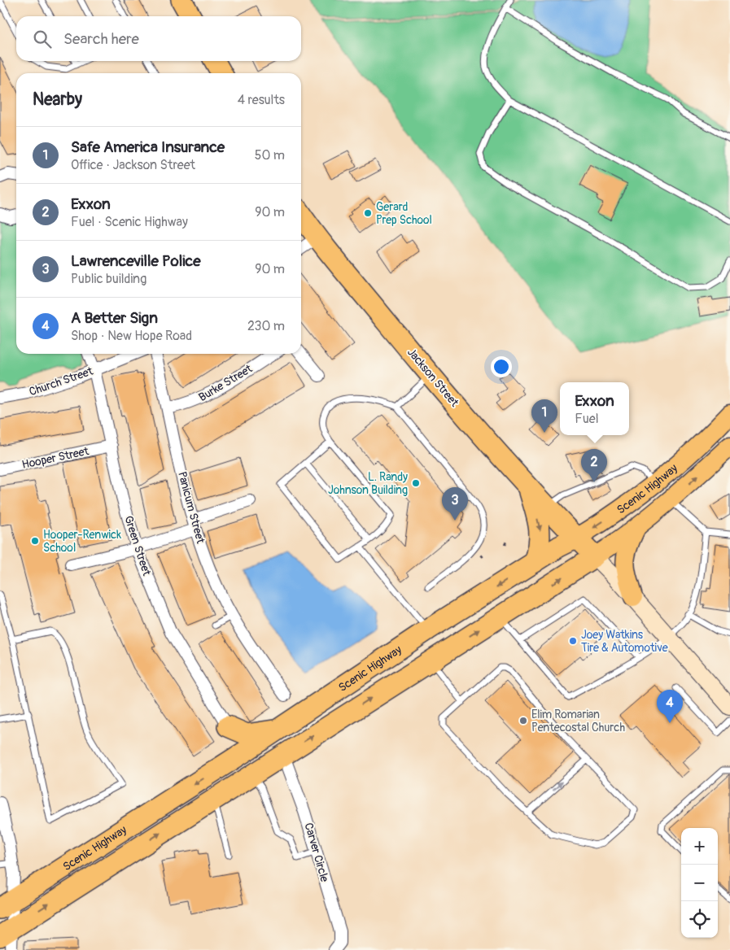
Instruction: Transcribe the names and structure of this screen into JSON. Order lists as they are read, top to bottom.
{
  "streets": {
    "highway": ["Jackson Street", "Scenic Highway"],
    "street": [
      "Church Street",
      "Burke Street",
      "Hooper Street",
      "Panicum Street",
      "Green Street",
      "Carver Circle"
    ]
  },
  "crossings": [
    ["Jackson Street", "Scenic Highway"],
    ["Church Street", "Green Street"],
    ["Burke Street", "Panicum Street"],
    ["Hooper Street", "Green Street"],
    ["Scenic Highway", "Carver Circle"]
  ],
  "places": [
    "Gerard Prep School",
    "L. Randy Johnson Building",
    "Hooper-Renwick School",
    "Joey Watkins Tire & Automotive",
    "Elim Romarian Pentecostal Church"
  ],
  "page": {
    "search": "Search here",
    "heading": ["Nearby", "4 results"],
    "list": [
      {
        "mark": "1",
        "name": "Safe America Insurance",
        "note": "Office · Jackson Street",
        "value": "50 m"
      },
      {
        "mark": "2",
        "name": "Exxon",
        "note": "Fuel · Scenic Highway",
        "value": "90 m"
      },
      {
        "mark": "3",
        "name": "Lawrenceville Police",
        "note": "Public building",
        "value": "90 m"
      },
      {
        "mark": "4",
        "name": "A Better Sign",
        "note": "Shop · New Hope Road",
        "value": "230 m"
      }
    ],
    "popup": ["Exxon", "Fuel"],
    "pins": [
      "1",
      "2",
      "3",
      "4"
    ],
    "map_buttons": ["+", "−"]
  }
}
